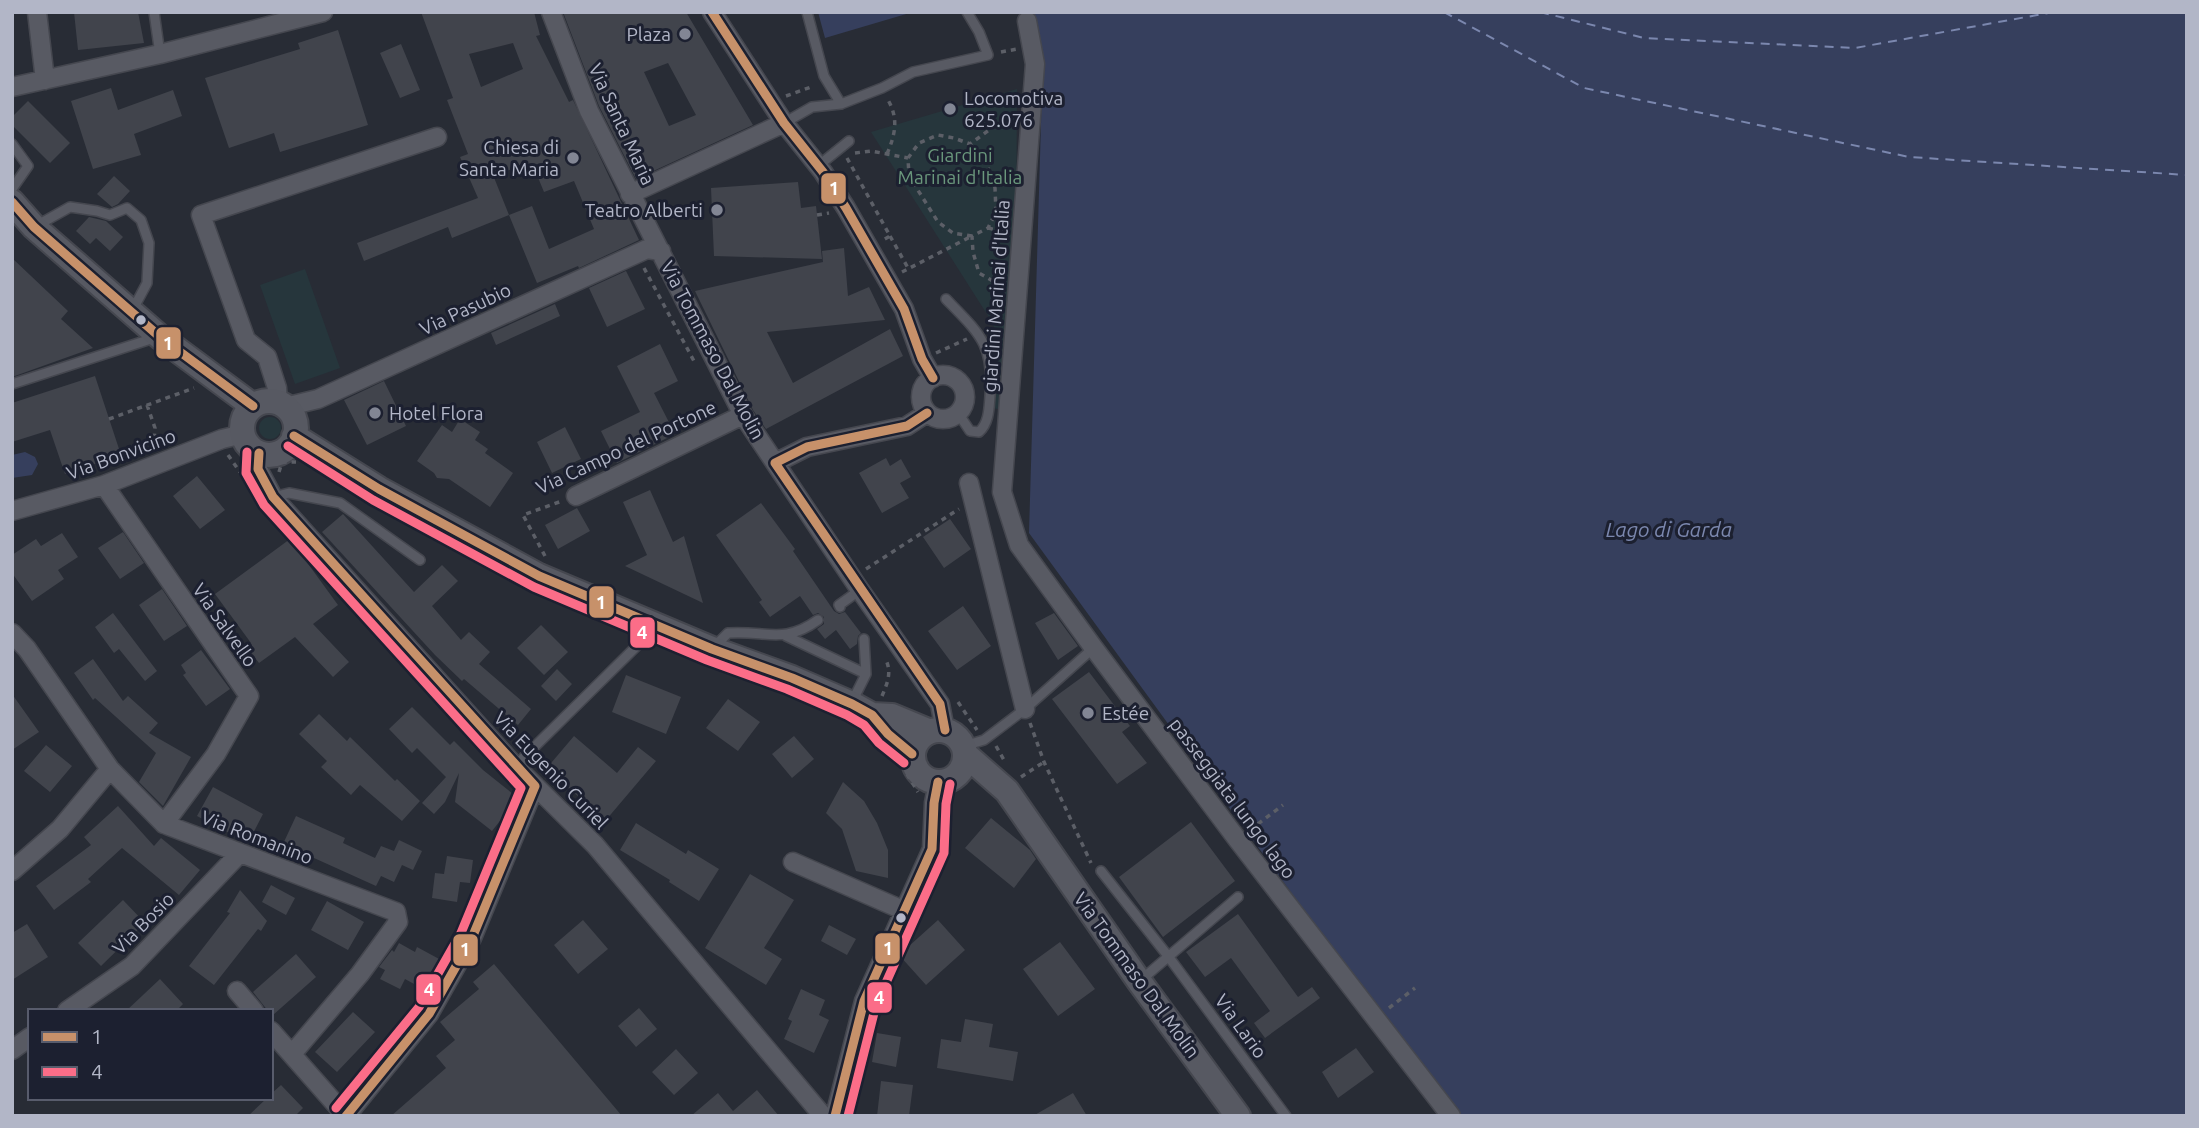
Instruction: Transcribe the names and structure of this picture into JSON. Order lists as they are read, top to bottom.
{
  "streets": {
    "main road": ["Via Tommaso Dal Molin"],
    "street": [
      "Via Santa Maria",
      "giardini Marinai d'Italia",
      "Via Pasubio",
      "Via Campo del Portone",
      "Via Bonvicino",
      "Via Salvello",
      "Via Eugenio Curiel",
      "passeggiata lungo lago",
      "Via Romanino",
      "Via Bosio"
    ],
    "lane": ["Via Lario"]
  },
  "crossings": [
    ["Via Santa Maria", "Via Pasubio"],
    ["Via Santa Maria", "Via Tommaso Dal Molin"],
    ["giardini Marinai d'Italia", "passeggiata lungo lago"],
    ["Via Pasubio", "Via Tommaso Dal Molin"],
    ["Via Pasubio", "Via Bonvicino"],
    ["Via Pasubio", "Via Eugenio Curiel"],
    ["Via Tommaso Dal Molin", "Via Campo del Portone"],
    ["Via Bonvicino", "Via Salvello"],
    ["Via Bonvicino", "Via Eugenio Curiel"],
    ["Via Salvello", "Via Romanino"],
    ["Via Romanino", "Via Bosio"]
  ],
  "water": ["Lago di Garda"],
  "parks": ["Giardini Marinai d'Italia"],
  "places": [
    "Plaza",
    "Locomotiva 625.076",
    "Chiesa di Santa Maria",
    "Teatro Alberti",
    "Hotel Flora",
    "Estée"
  ],
  "lines": ["transit line 1", "transit line 4"],
  "legend": ["1", "4"]
}
